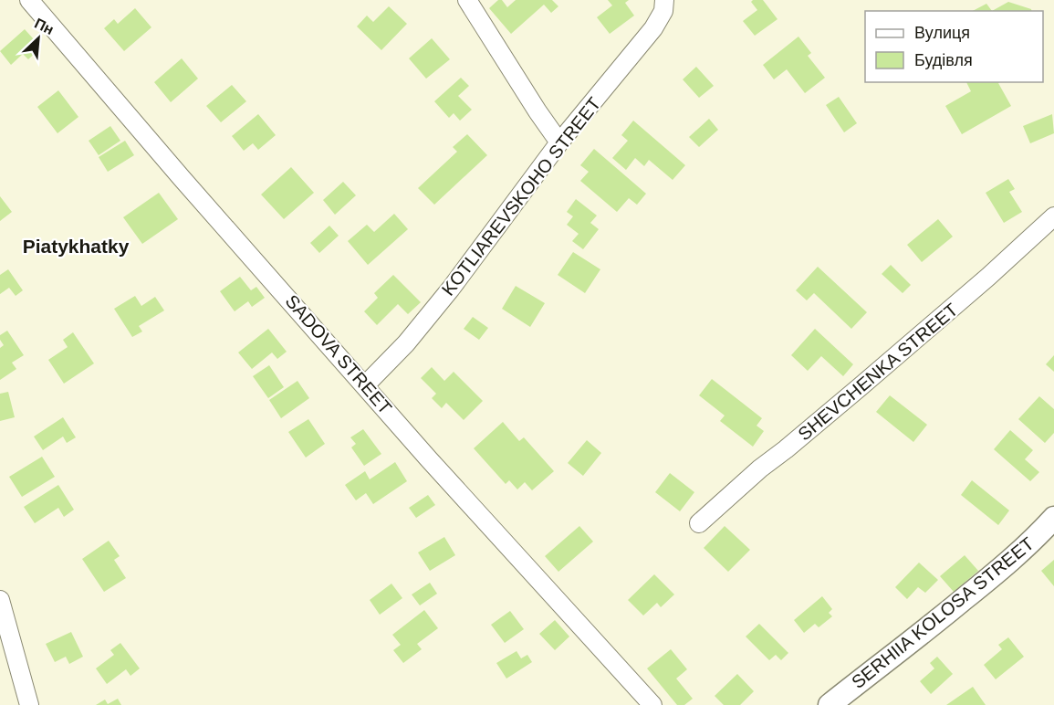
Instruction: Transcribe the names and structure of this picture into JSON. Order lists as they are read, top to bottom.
{
  "streets": {
    "street": [
      "KOTLIAREVSKOHO STREET",
      "SADOVA STREET",
      "SHEVCHENKA STREET",
      "SERHIIA KOLOSA STREET"
    ]
  },
  "crossings": [
    ["KOTLIAREVSKOHO STREET", "SADOVA STREET"]
  ],
  "districts": ["Piatykhatky"],
  "legend": ["Вулиця", "Будівля"],
  "north": "top right"
}
